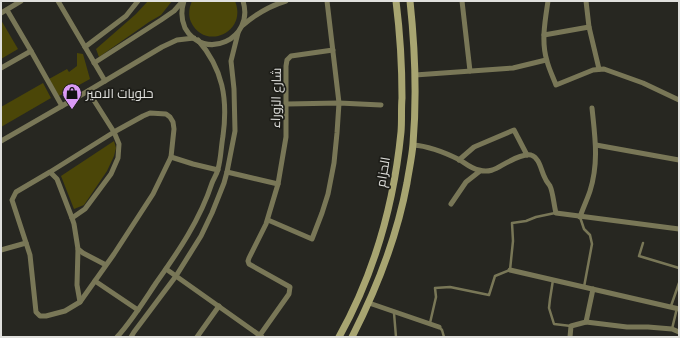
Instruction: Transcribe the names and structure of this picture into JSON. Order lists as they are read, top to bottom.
{
  "streets": {
    "main road": ["الحزام"],
    "street": ["شارع الزوراء"]
  },
  "places": {
    "shop": ["حلويات الامير"]
  }
}
